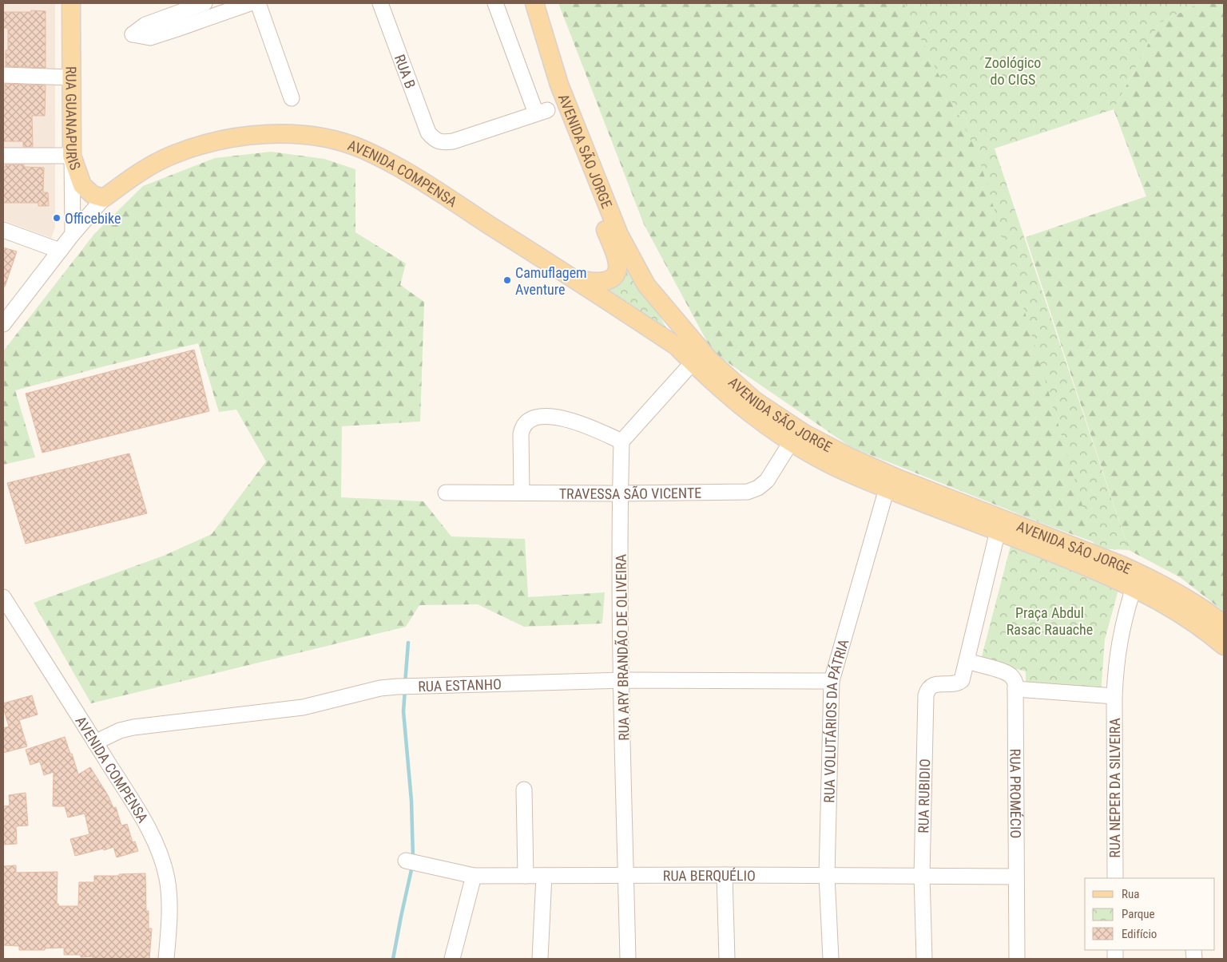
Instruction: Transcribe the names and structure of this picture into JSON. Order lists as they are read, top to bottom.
{
  "streets": {
    "main road": ["RUA GUANAPURIS", "AVENIDA SÃO JORGE", "AVENIDA COMPENSA"],
    "street": [
      "RUA B",
      "TRAVESSA SÃO VICENTE",
      "RUA ARY BRANDÃO DE OLIVEIRA",
      "RUA ESTANHO",
      "RUA VOLUTÁRIOS DA PÁTRIA",
      "RUA NEPER DA SILVEIRA",
      "RUA PROMÉCIO",
      "RUA RUBIDIO",
      "RUA BERQUÉLIO"
    ]
  },
  "crossings": [
    ["RUA GUANAPURIS", "AVENIDA COMPENSA"],
    ["AVENIDA SÃO JORGE", "AVENIDA COMPENSA"],
    ["AVENIDA SÃO JORGE", "TRAVESSA SÃO VICENTE"],
    ["AVENIDA SÃO JORGE", "RUA VOLUTÁRIOS DA PÁTRIA"],
    ["AVENIDA SÃO JORGE", "RUA NEPER DA SILVEIRA"],
    ["AVENIDA COMPENSA", "RUA ESTANHO"],
    ["TRAVESSA SÃO VICENTE", "RUA ARY BRANDÃO DE OLIVEIRA"],
    ["RUA ARY BRANDÃO DE OLIVEIRA", "RUA ESTANHO"],
    ["RUA ARY BRANDÃO DE OLIVEIRA", "RUA BERQUÉLIO"],
    ["RUA ESTANHO", "RUA VOLUTÁRIOS DA PÁTRIA"],
    ["RUA VOLUTÁRIOS DA PÁTRIA", "RUA BERQUÉLIO"],
    ["RUA PROMÉCIO", "RUA RUBIDIO"],
    ["RUA PROMÉCIO", "RUA BERQUÉLIO"],
    ["RUA RUBIDIO", "RUA BERQUÉLIO"]
  ],
  "parks": ["Zoológico do CIGS", "Praça Abdul Rasac Rauache"],
  "places": ["Officebike", "Camuflagem Aventure"],
  "legend": ["Rua", "Parque", "Edifício"]
}
